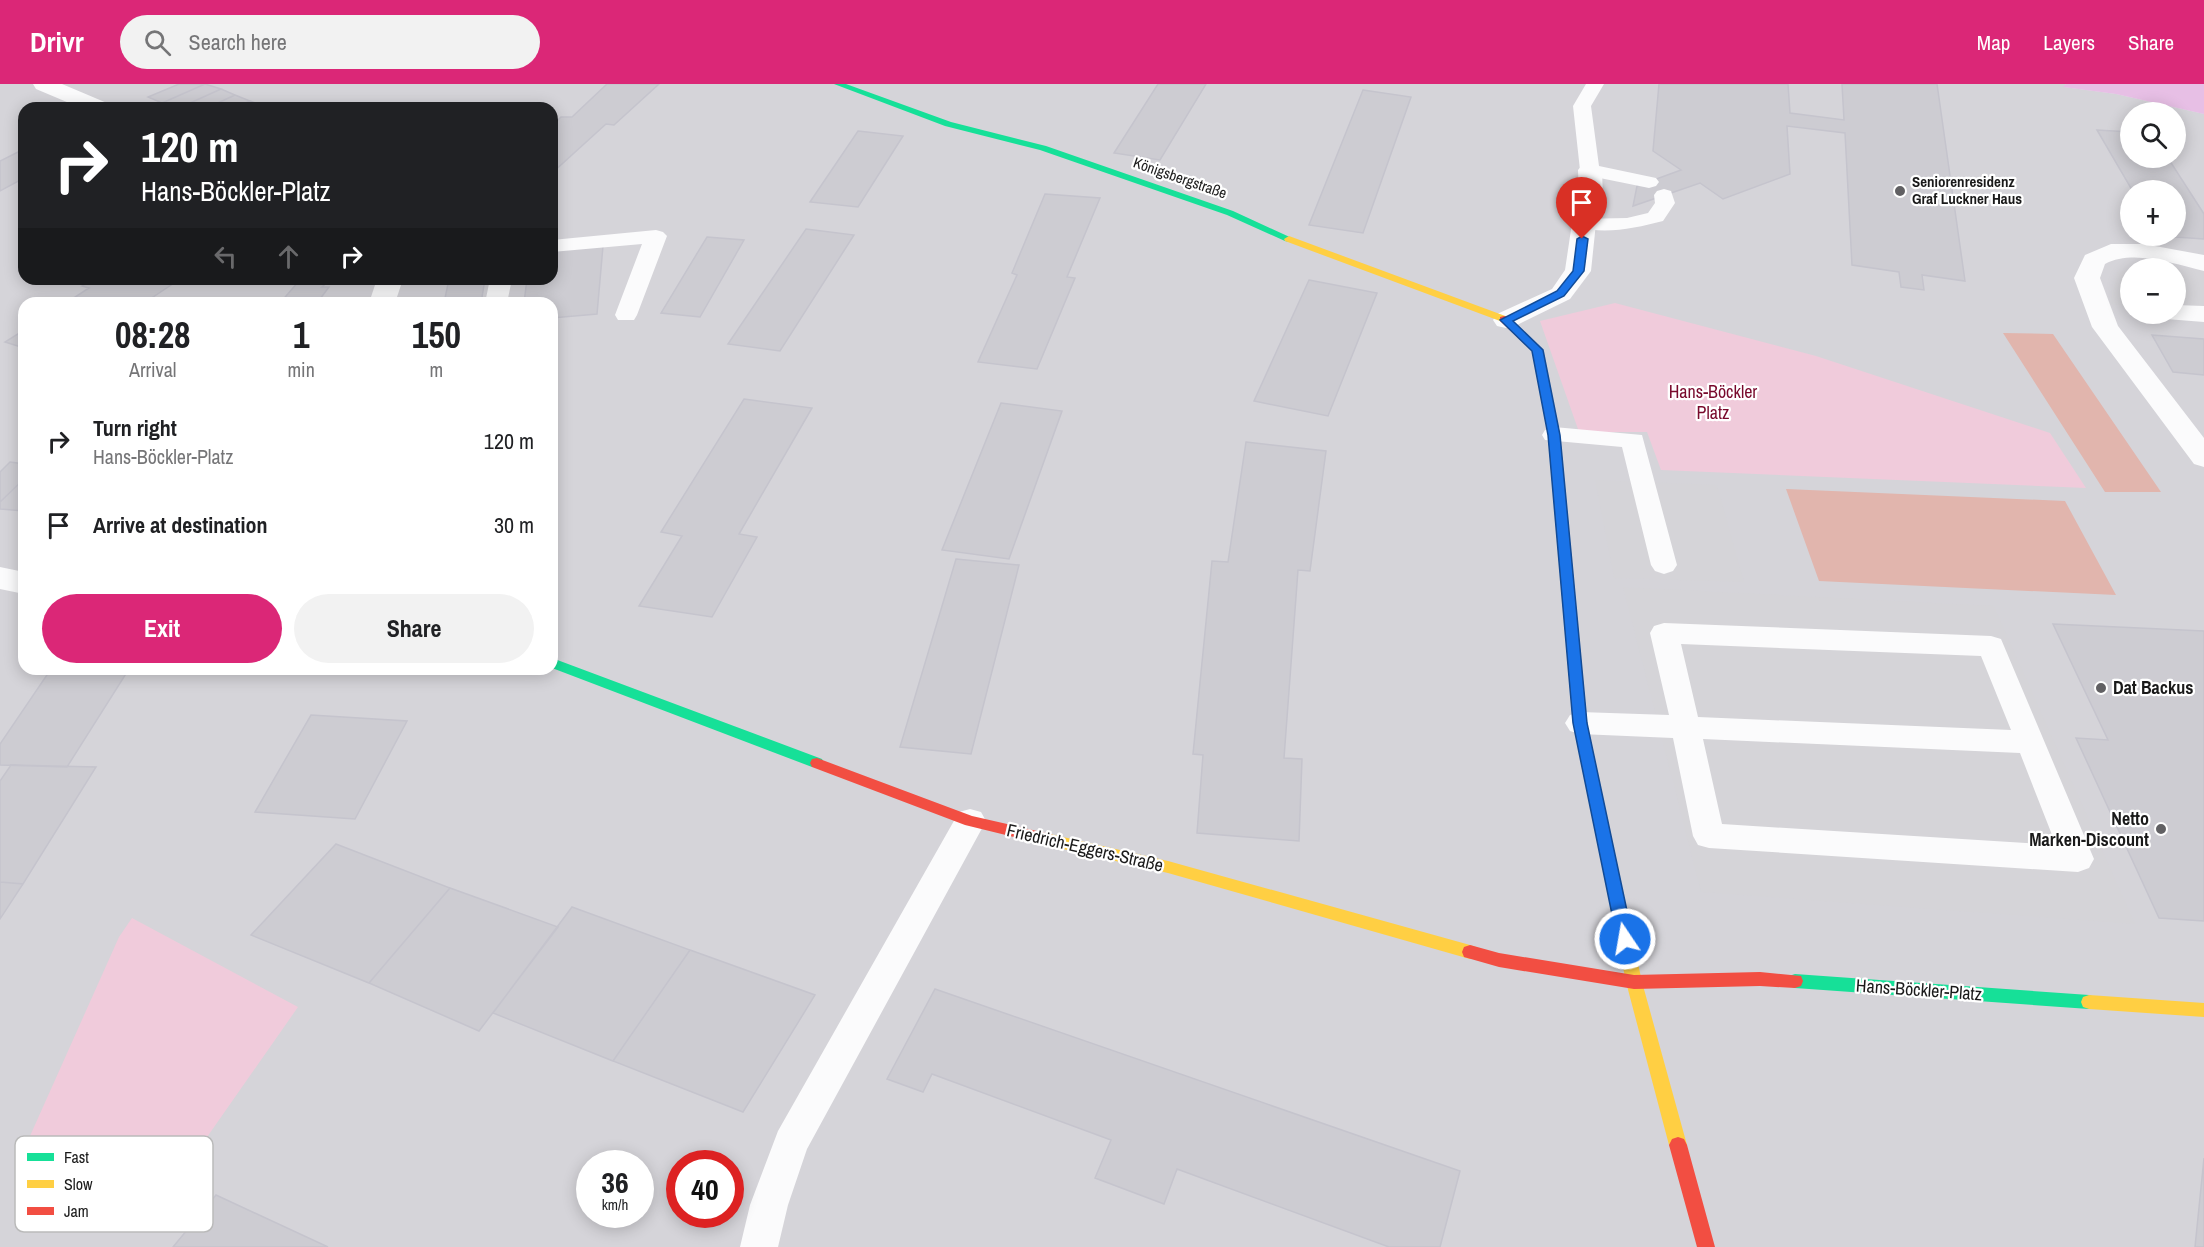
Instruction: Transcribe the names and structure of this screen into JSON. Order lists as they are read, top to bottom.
{
  "streets": {
    "street": ["Königsbergstraße", "Friedrich-Eggers-Straße", "Hans-Böckler-Platz"]
  },
  "crossings": [
    ["Friedrich-Eggers-Straße", "Hans-Böckler-Platz"]
  ],
  "parks": ["Hans-Böckler Platz"],
  "places": ["Seniorenresidenz Graf Luckner Haus", "Dat Backus", "Netto Marken-Discount"],
  "legend": ["Fast", "Slow", "Jam"],
  "page": {
    "header": "Drivr",
    "search": "Search here",
    "nav": ["Map", "Layers", "Share"],
    "map_buttons": ["+", "−"],
    "turn": ["120 m", "Hans-Böckler-Platz"],
    "eta": [
      "08:28",
      "Arrival",
      "1",
      "min",
      "150",
      "m"
    ],
    "list": [
      {
        "name": "Turn right",
        "note": "Hans-Böckler-Platz",
        "value": "120 m"
      },
      {
        "name": "Arrive at destination",
        "value": "30 m"
      }
    ],
    "buttons": ["Exit", "Share"],
    "speed": "36 km/h",
    "limit": "40"
  }
}
